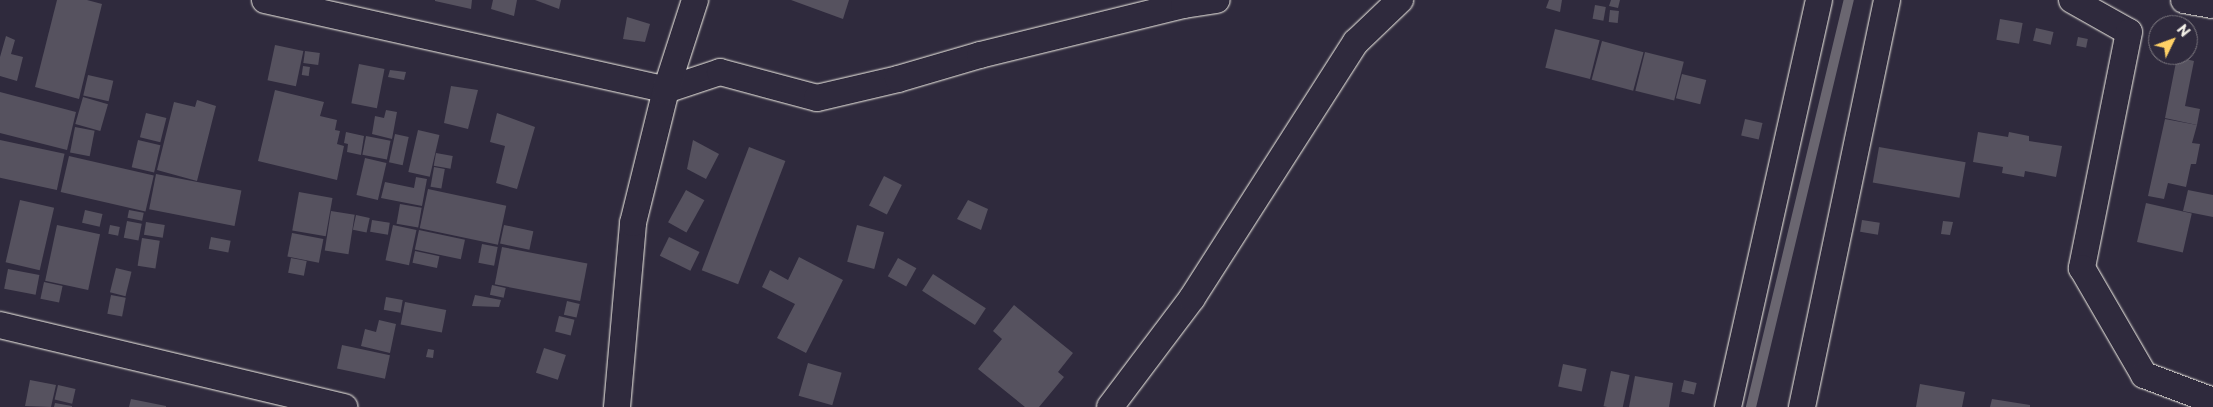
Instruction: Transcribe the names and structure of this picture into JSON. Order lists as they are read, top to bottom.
{
  "north": "top right"
}
